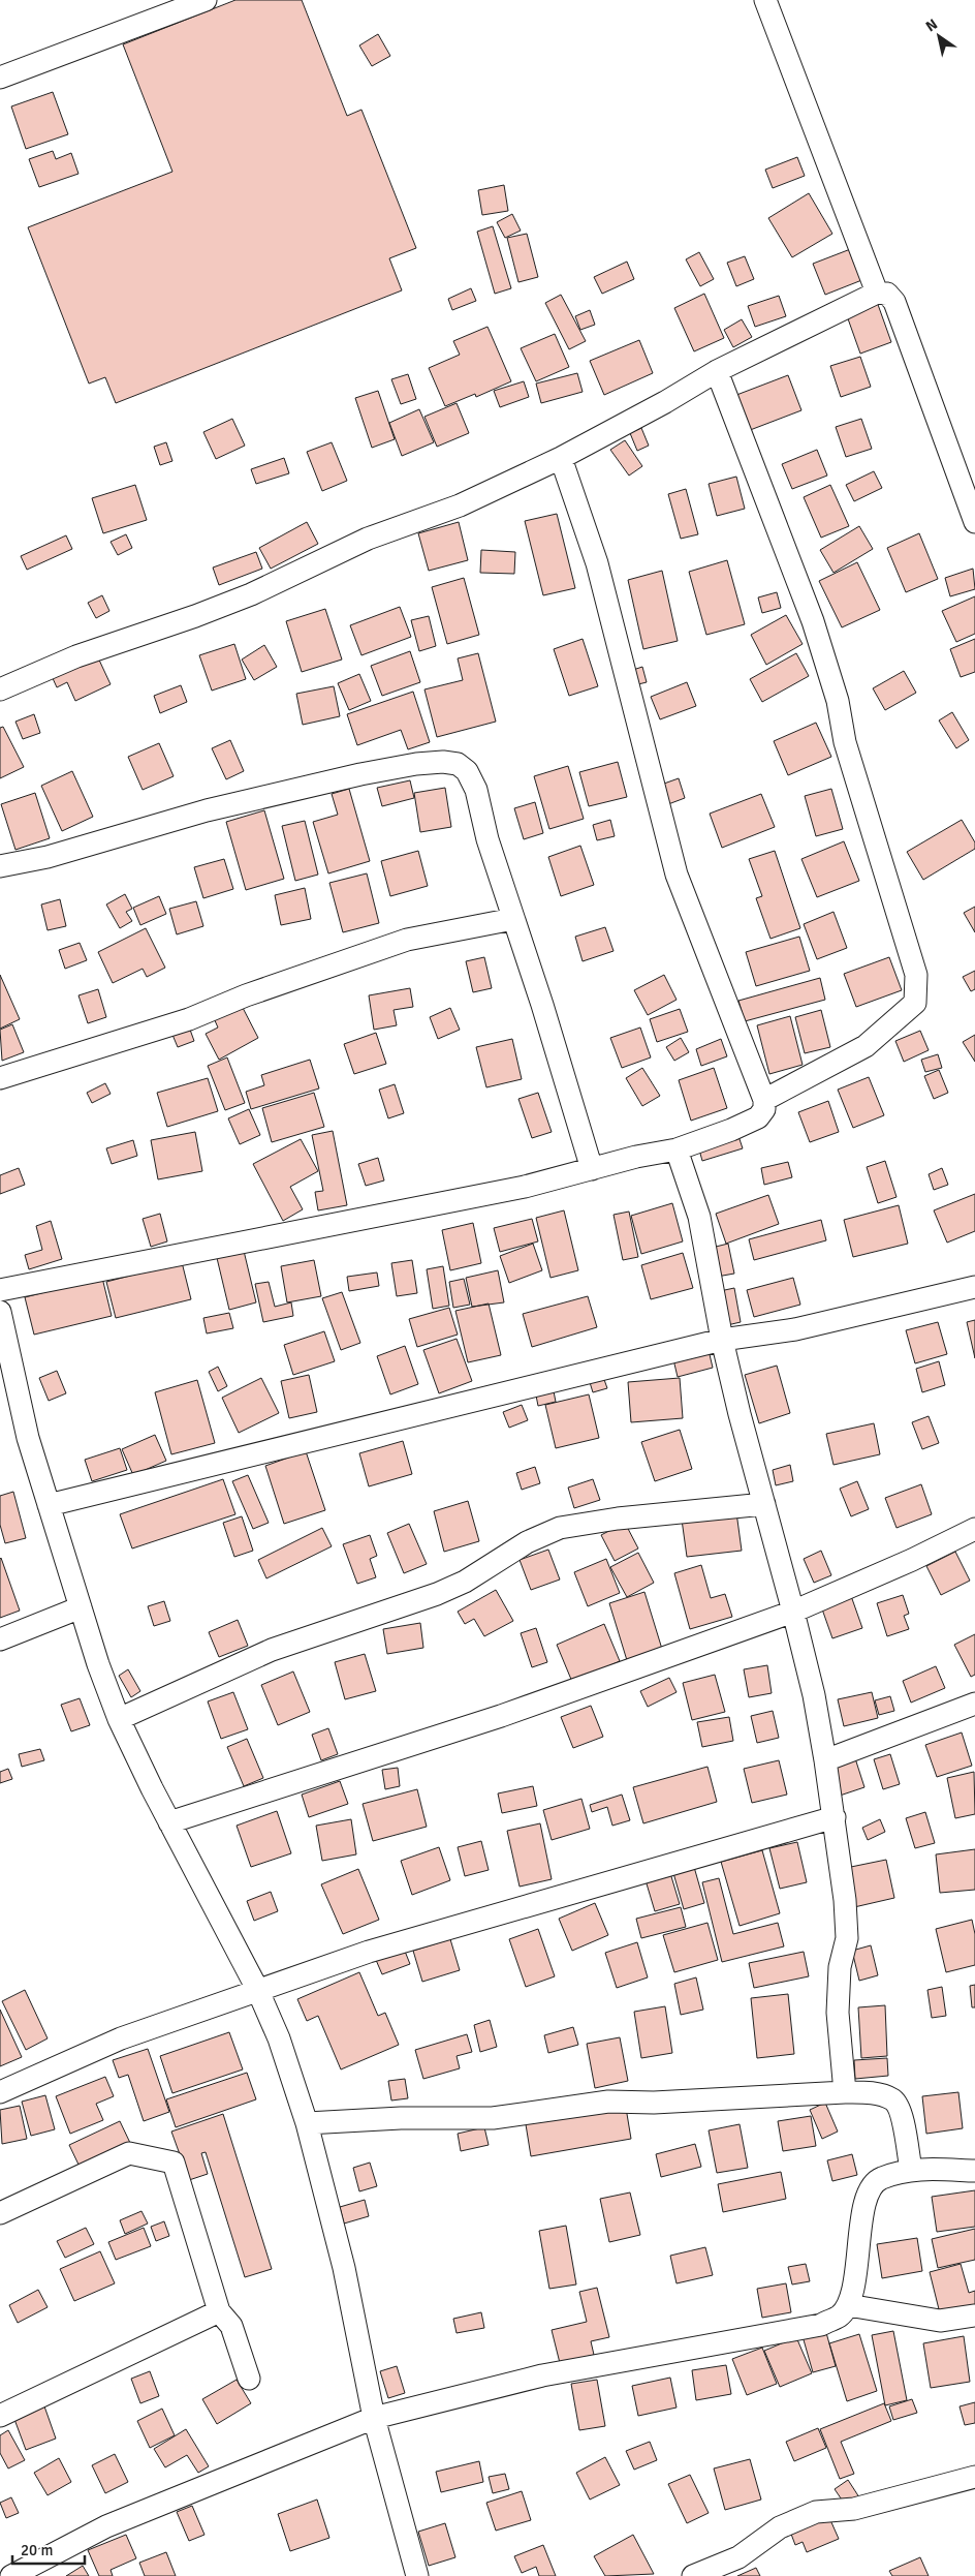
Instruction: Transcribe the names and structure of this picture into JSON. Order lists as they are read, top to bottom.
{
  "scale_bar": "20 m",
  "north": "top left"
}
